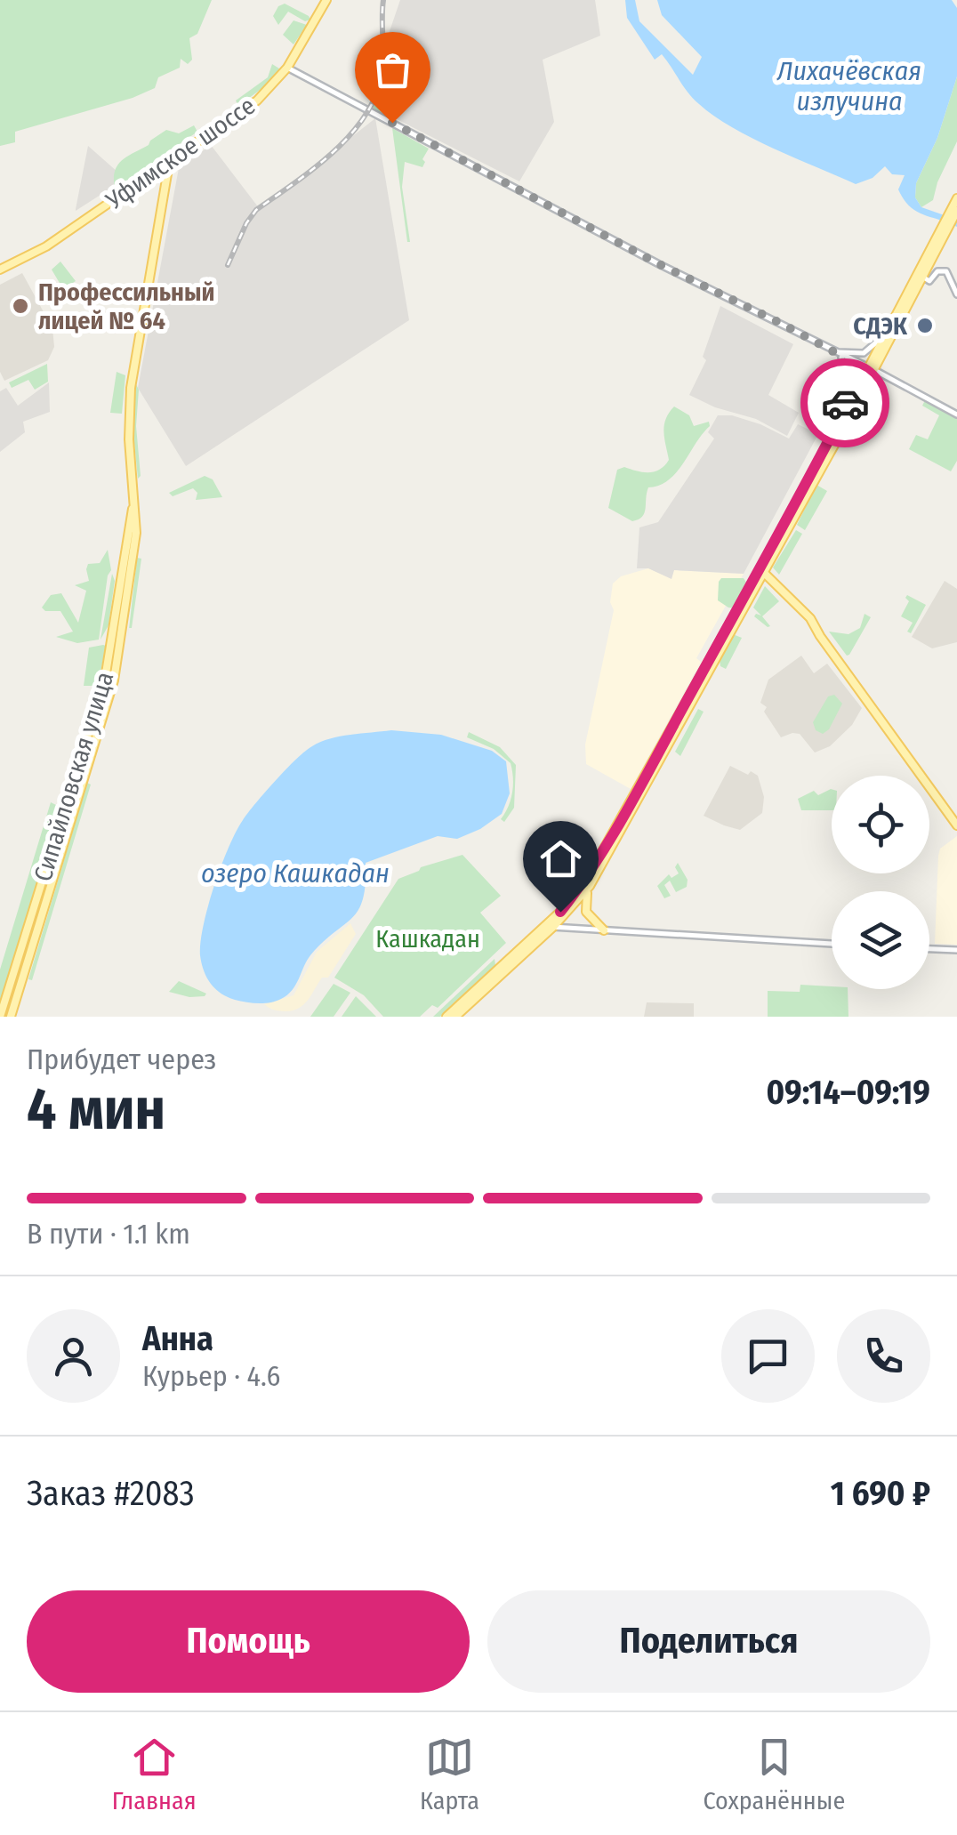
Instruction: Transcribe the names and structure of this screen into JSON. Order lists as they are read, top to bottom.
{
  "streets": {
    "main road": ["Уфимское шоссе", "Сипайловская улица"]
  },
  "crossings": [
    ["Уфимское шоссе", "Сипайловская улица"]
  ],
  "water": ["Лихачёвская излучина", "озеро Кашкадан"],
  "parks": ["Кашкадан"],
  "places": ["Профессильный лицей № 64", "СДЭК"],
  "page": {
    "heading": ["4 мин", "Прибудет через", "09:14–09:19"],
    "panel": [
      "Анна",
      "Курьер · 4.6",
      "Заказ #2083",
      "1 690 ₽"
    ],
    "bar": "В пути · 1.1 km",
    "buttons": ["Помощь", "Поделиться"],
    "tabs": ["Главная", "Карта", "Сохранённые"]
  }
}
